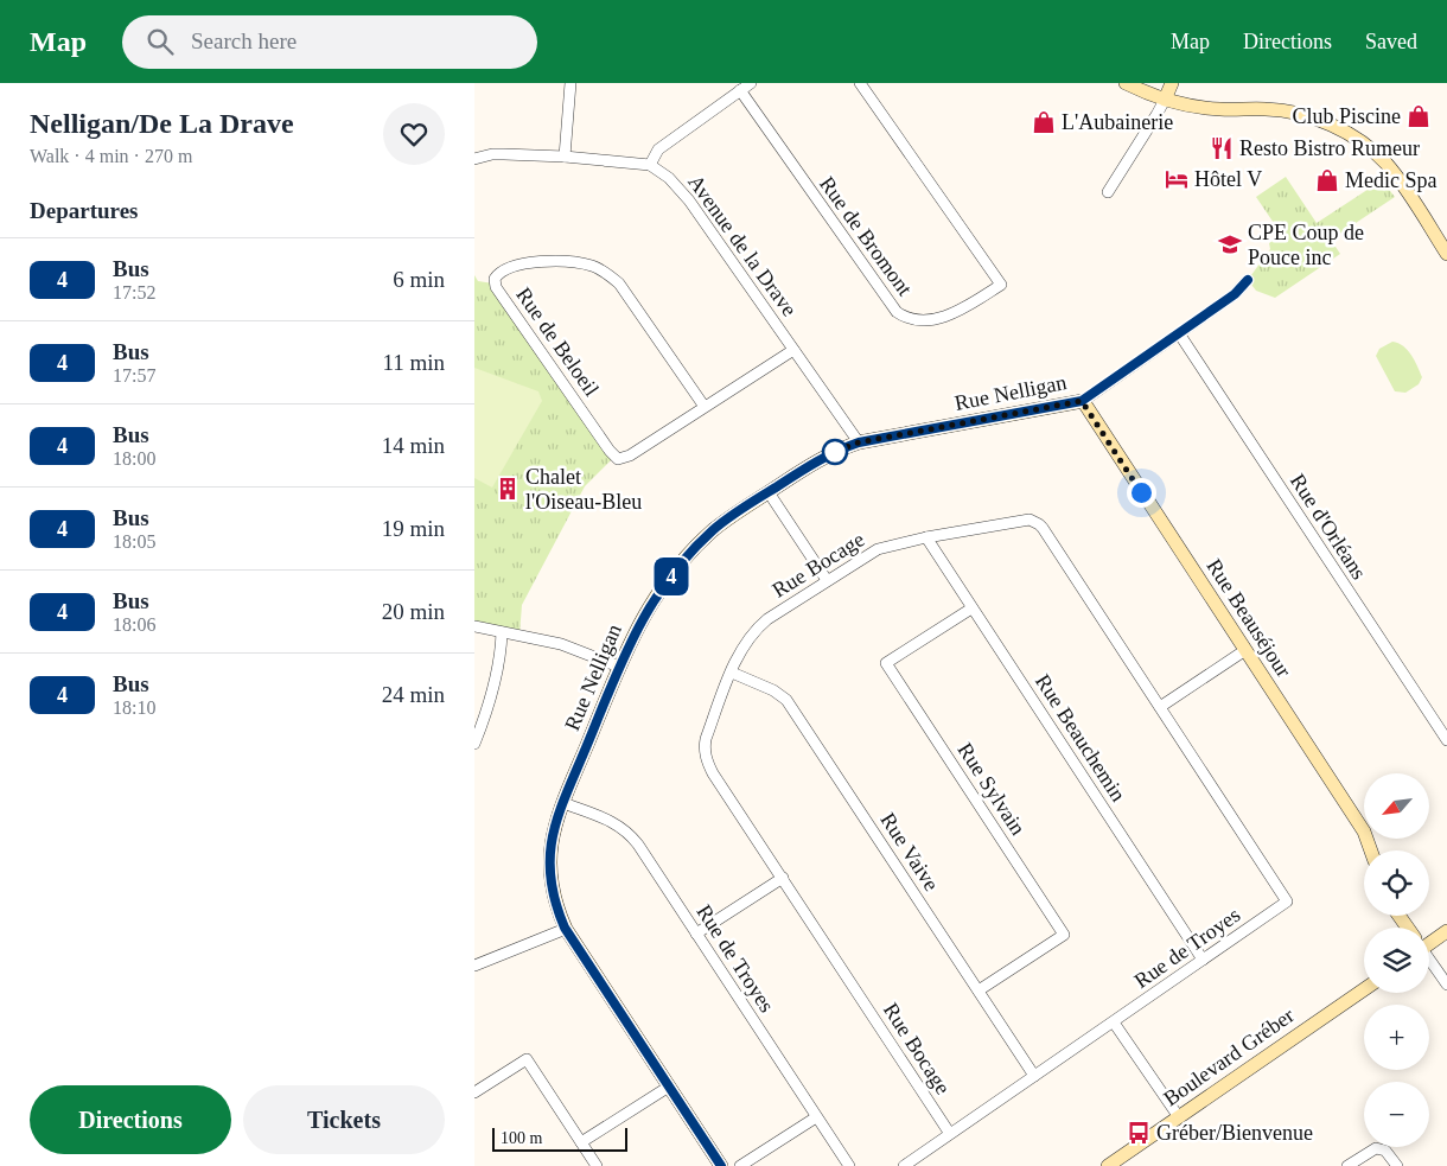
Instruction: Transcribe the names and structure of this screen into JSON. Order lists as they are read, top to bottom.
{
  "streets": {
    "street": [
      "Rue de Bromont",
      "Avenue de la Drave",
      "Rue de Beloeil",
      "Rue Nelligan",
      "Rue d'Orléans",
      "Rue Bocage",
      "Rue Beauséjour",
      "Rue Beauchemin",
      "Rue Sylvain",
      "Rue Vaive",
      "Rue de Troyes",
      "Boulevard Gréber"
    ]
  },
  "crossings": [
    ["Avenue de la Drave", "Rue de Beloeil"],
    ["Avenue de la Drave", "Rue Nelligan"],
    ["Rue Nelligan", "Rue d'Orléans"],
    ["Rue Nelligan", "Rue Beauséjour"],
    ["Rue Nelligan", "Rue de Troyes"],
    ["Rue Bocage", "Rue Beauchemin"],
    ["Rue Bocage", "Rue Vaive"],
    ["Rue Bocage", "Rue de Troyes"],
    ["Rue Beauchemin", "Rue Sylvain"],
    ["Rue Beauchemin", "Rue de Troyes"],
    ["Rue Sylvain", "Rue Vaive"],
    ["Rue Vaive", "Rue de Troyes"]
  ],
  "places": {
    "shop": ["Club Piscine", "L'Aubainerie", "Medic Spa"],
    "restaurant": ["Resto Bistro Rumeur"],
    "hotel": ["Hôtel V"],
    "school or university": ["CPE Coup de Pouce inc"],
    "building": ["Chalet l'Oiseau-Bleu"],
    "bus stop": ["Gréber/Bienvenue"]
  },
  "lines": ["bus line 4"],
  "scale_bar": "100 m",
  "north": "bottom left",
  "page": {
    "header": "Map",
    "search": "Search here",
    "nav": ["Map", "Directions", "Saved"],
    "heading": [
      ["Nelligan/De La Drave", "Walk · 4 min · 270 m"],
      "Departures"
    ],
    "on_map": "4",
    "list": [
      {
        "mark": "4",
        "name": "Bus",
        "note": "17:52",
        "value": "6 min"
      },
      {
        "mark": "4",
        "name": "Bus",
        "note": "17:57",
        "value": "11 min"
      },
      {
        "mark": "4",
        "name": "Bus",
        "note": "18:00",
        "value": "14 min"
      },
      {
        "mark": "4",
        "name": "Bus",
        "note": "18:05",
        "value": "19 min"
      },
      {
        "mark": "4",
        "name": "Bus",
        "note": "18:06",
        "value": "20 min"
      },
      {
        "mark": "4",
        "name": "Bus",
        "note": "18:10",
        "value": "24 min"
      }
    ],
    "map_buttons": ["+", "−"],
    "buttons": ["Directions", "Tickets"],
    "scale": "100 m"
  }
}
